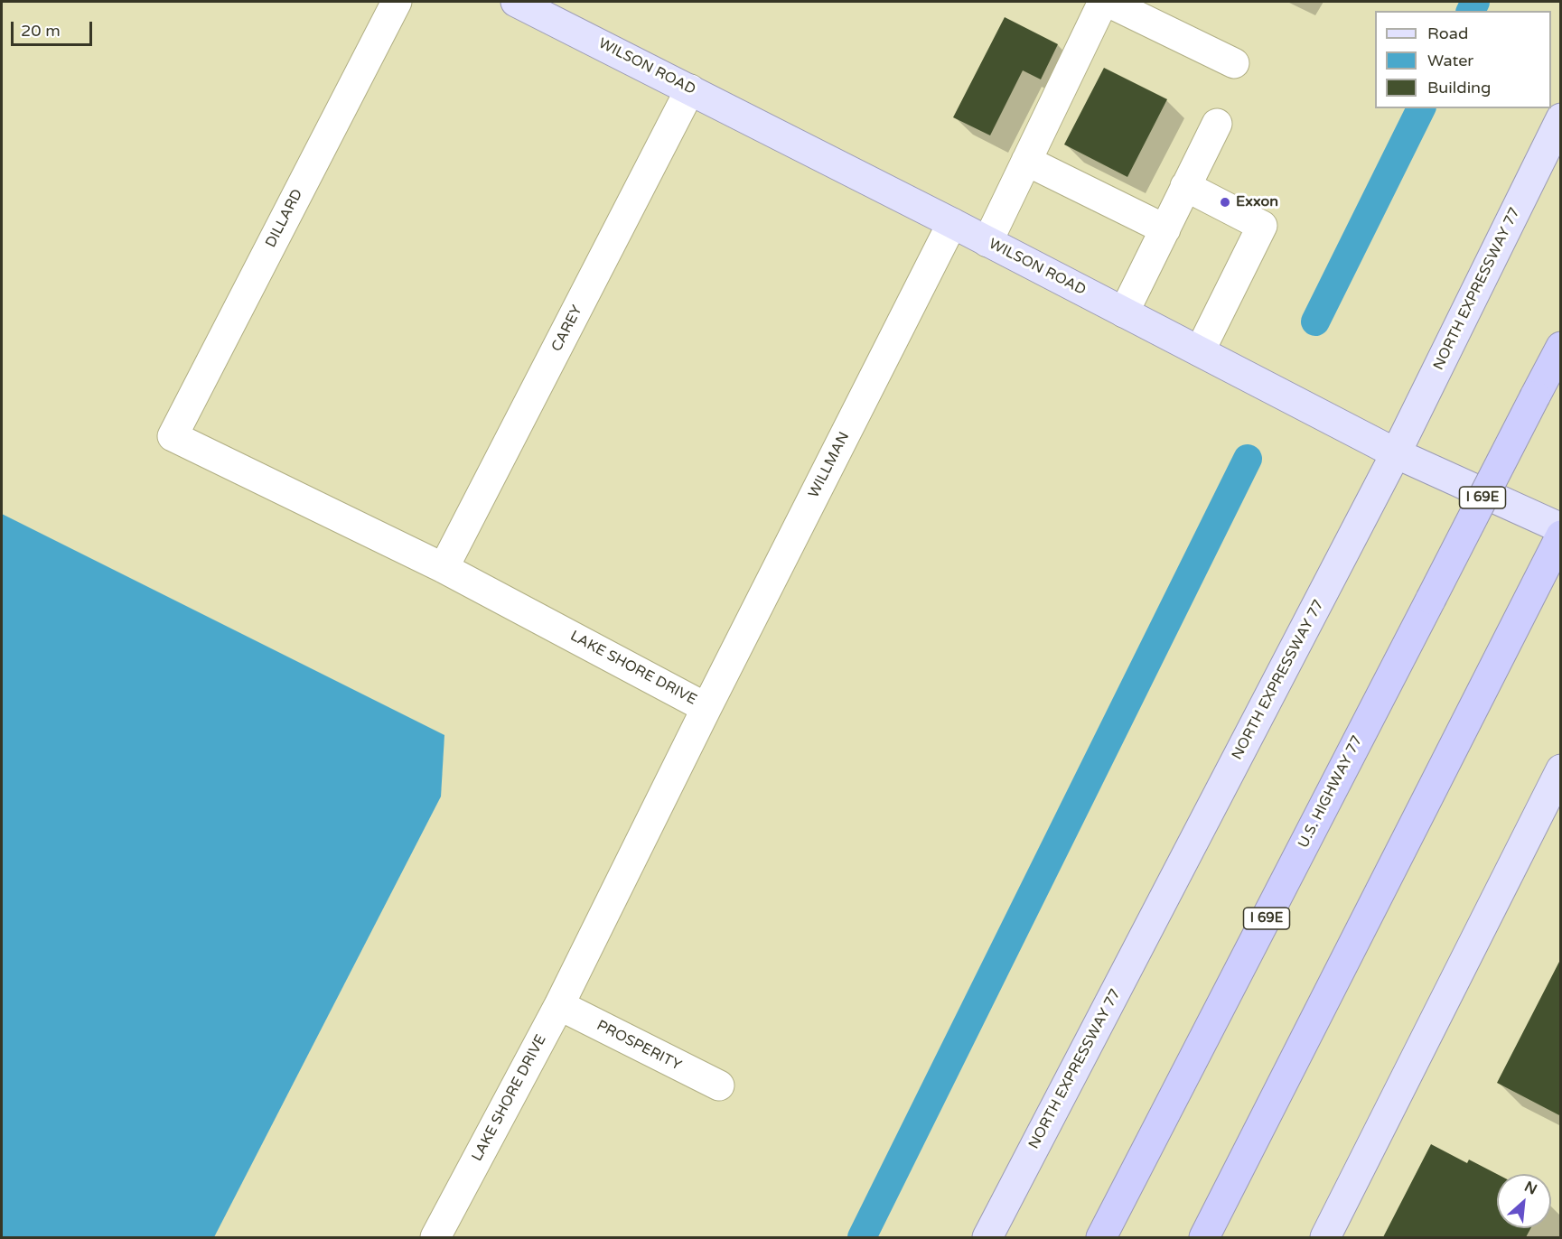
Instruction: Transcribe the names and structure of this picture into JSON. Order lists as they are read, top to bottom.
{
  "streets": {
    "highway": ["I 69E", "U.S. HIGHWAY 77"],
    "main road": ["WILSON ROAD", "NORTH EXPRESSWAY 77"],
    "street": [
      "DILLARD",
      "CAREY",
      "WILLMAN",
      "LAKE SHORE DRIVE",
      "PROSPERITY"
    ]
  },
  "crossings": [
    ["WILSON ROAD", "NORTH EXPRESSWAY 77"],
    ["WILSON ROAD", "CAREY"],
    ["WILSON ROAD", "WILLMAN"],
    ["DILLARD", "LAKE SHORE DRIVE"],
    ["CAREY", "LAKE SHORE DRIVE"],
    ["WILLMAN", "LAKE SHORE DRIVE"],
    ["LAKE SHORE DRIVE", "PROSPERITY"]
  ],
  "places": ["Exxon"],
  "legend": ["Road", "Water", "Building"],
  "scale_bar": "20 m",
  "north": "top right"
}
